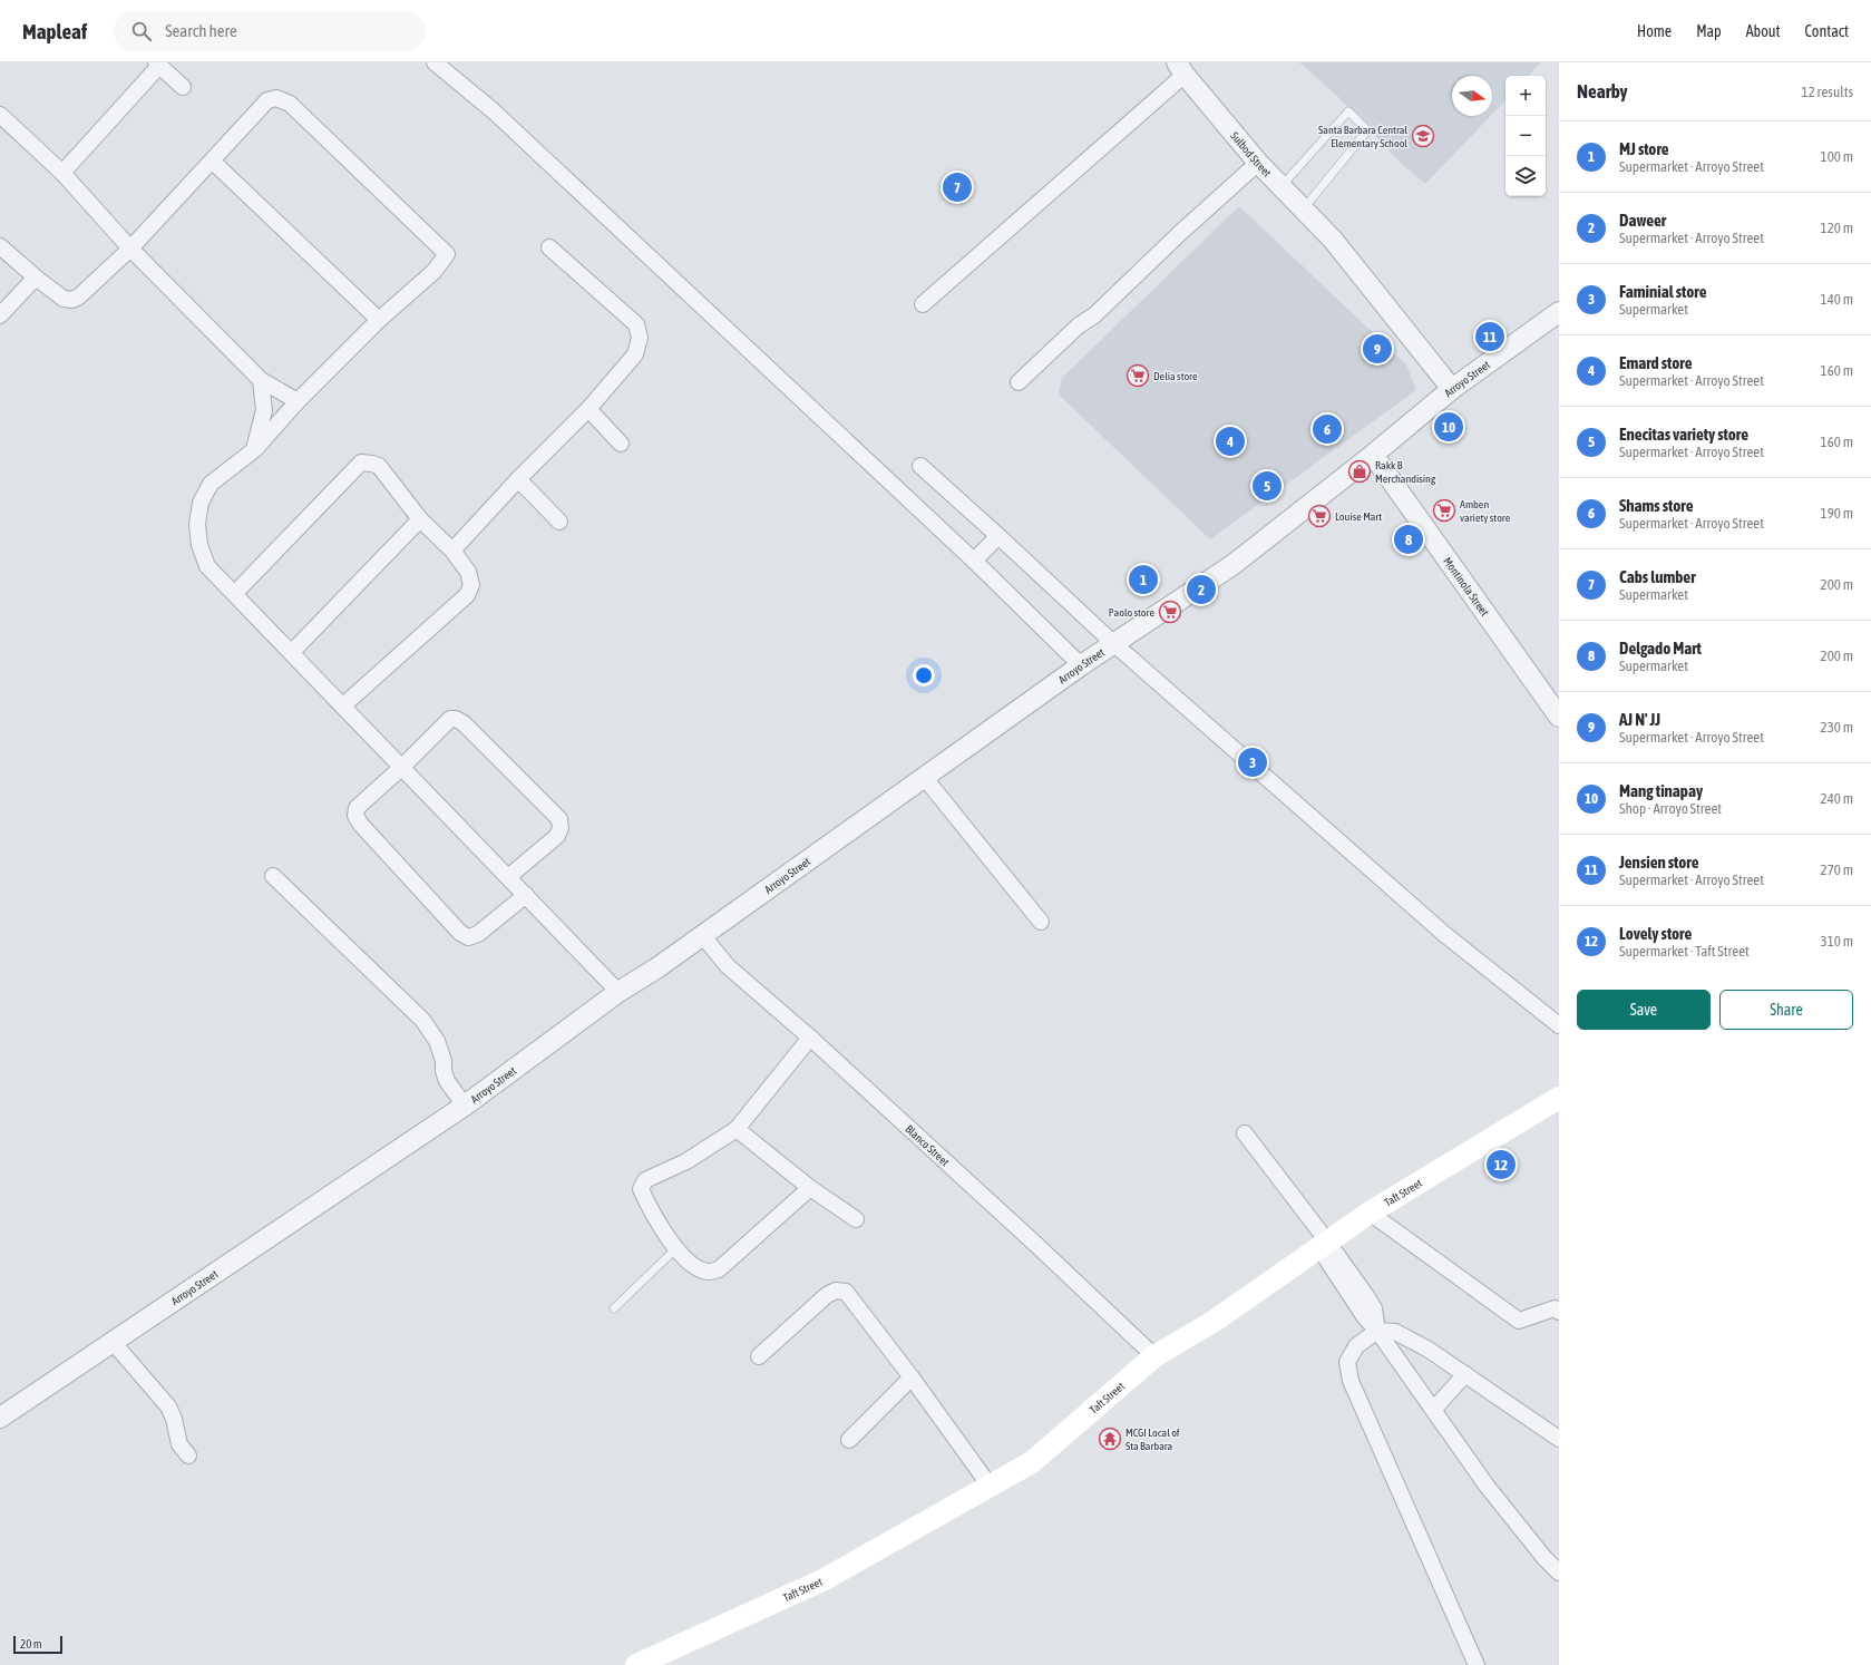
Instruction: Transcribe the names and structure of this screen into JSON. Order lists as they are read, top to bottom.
{
  "streets": {
    "main road": ["Taft Street"],
    "street": [
      "Sulbod Street",
      "Arroyo Street",
      "Montinola Street",
      "Blanco Street"
    ]
  },
  "crossings": [
    ["Sulbod Street", "Arroyo Street"],
    ["Arroyo Street", "Montinola Street"],
    ["Arroyo Street", "Blanco Street"],
    ["Blanco Street", "Taft Street"]
  ],
  "places": {
    "school or university": ["Santa Barbara Central Elementary School"],
    "supermarket": [
      "Delia store",
      "Amben variety store",
      "Louise Mart",
      "Paolo store"
    ],
    "shop": ["Rakk B Merchandising"],
    "temple": ["MCGI Local of Sta Barbara"]
  },
  "scale_bar": "20 m",
  "north": "right",
  "page": {
    "header": "Mapleaf",
    "search": "Search here",
    "nav": [
      "Home",
      "Map",
      "About",
      "Contact"
    ],
    "heading": ["Nearby", "12 results"],
    "map_buttons": ["+", "−"],
    "list": [
      {
        "mark": "1",
        "name": "MJ store",
        "note": "Supermarket · Arroyo Street",
        "value": "100 m"
      },
      {
        "mark": "2",
        "name": "Daweer",
        "note": "Supermarket · Arroyo Street",
        "value": "120 m"
      },
      {
        "mark": "3",
        "name": "Faminial store",
        "note": "Supermarket",
        "value": "140 m"
      },
      {
        "mark": "4",
        "name": "Emard store",
        "note": "Supermarket · Arroyo Street",
        "value": "160 m"
      },
      {
        "mark": "5",
        "name": "Enecitas variety store",
        "note": "Supermarket · Arroyo Street",
        "value": "160 m"
      },
      {
        "mark": "6",
        "name": "Shams store",
        "note": "Supermarket · Arroyo Street",
        "value": "190 m"
      },
      {
        "mark": "7",
        "name": "Cabs lumber",
        "note": "Supermarket",
        "value": "200 m"
      },
      {
        "mark": "8",
        "name": "Delgado Mart",
        "note": "Supermarket",
        "value": "200 m"
      },
      {
        "mark": "9",
        "name": "AJ N' JJ",
        "note": "Supermarket · Arroyo Street",
        "value": "230 m"
      },
      {
        "mark": "10",
        "name": "Mang tinapay",
        "note": "Shop · Arroyo Street",
        "value": "240 m"
      },
      {
        "mark": "11",
        "name": "Jensien store",
        "note": "Supermarket · Arroyo Street",
        "value": "270 m"
      },
      {
        "mark": "12",
        "name": "Lovely store",
        "note": "Supermarket · Taft Street",
        "value": "310 m"
      }
    ],
    "pins": [
      "7",
      "11",
      "9",
      "10",
      "6",
      "4",
      "5",
      "8",
      "1",
      "2",
      "3",
      "12"
    ],
    "buttons": ["Save", "Share"],
    "scale": "20 m"
  }
}
